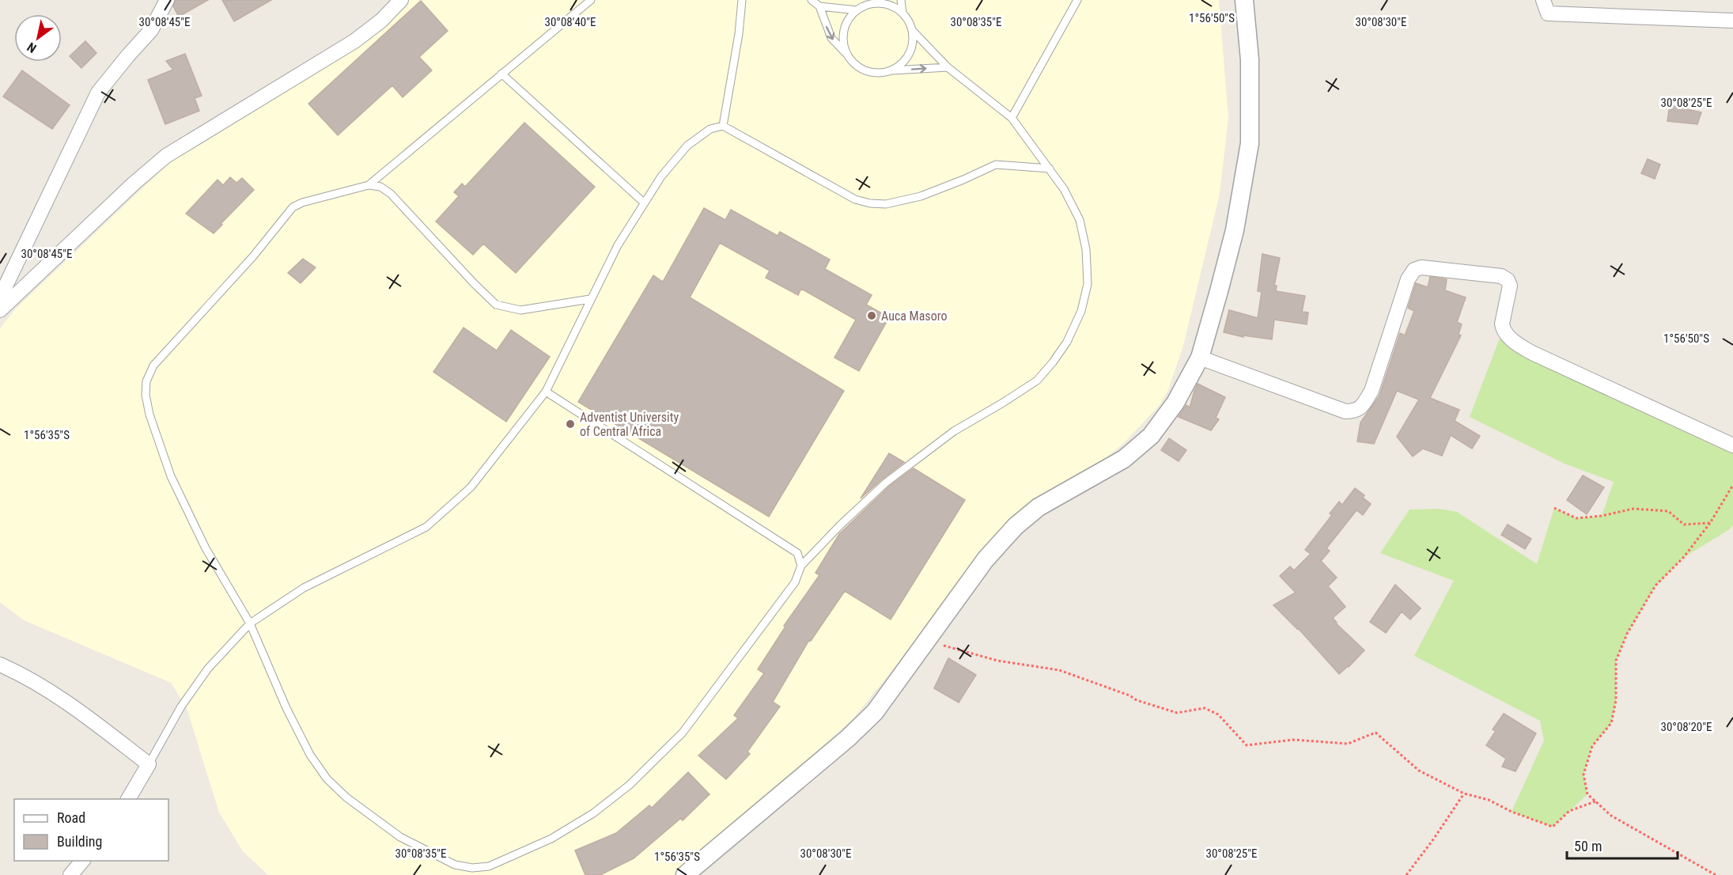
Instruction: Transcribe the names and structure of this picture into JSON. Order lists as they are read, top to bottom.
{
  "places": ["Auca Masoro", "Adventist University of Central Africa"],
  "legend": ["Road", "Building"],
  "scale_bar": "50 m",
  "north": "bottom left",
  "coordinates": [
    "1°56'50\"S",
    "30°08'45\"E",
    "30°08'40\"E",
    "30°08'35\"E",
    "30°08'30\"E",
    "30°08'25\"E",
    "1°56'35\"S",
    "30°08'20\"E"
  ]
}
